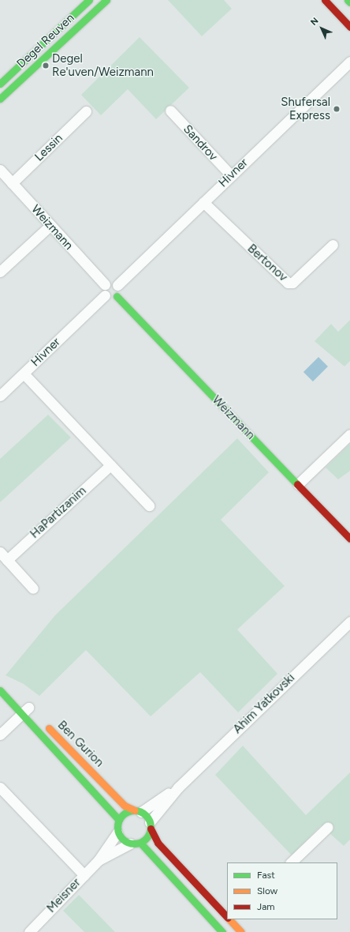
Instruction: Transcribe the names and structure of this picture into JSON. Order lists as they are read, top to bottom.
{
  "streets": {
    "street": [
      "Degel Reuven",
      "Sandrov",
      "Lessin",
      "Hivner",
      "Weizmann",
      "Bertonov",
      "HaPartizanim",
      "Ahim Yatkovski",
      "Ben Gurion",
      "Meisner"
    ]
  },
  "crossings": [
    ["Sandrov", "Hivner"],
    ["Lessin", "Weizmann"],
    ["Hivner", "Weizmann"],
    ["Hivner", "Bertonov"],
    ["Ahim Yatkovski", "Ben Gurion"],
    ["Ahim Yatkovski", "Meisner"],
    ["Ben Gurion", "Meisner"]
  ],
  "places": ["Degel Re'uven/Weizmann", "Shufersal Express"],
  "legend": ["Fast", "Slow", "Jam"],
  "north": "top left"
}
